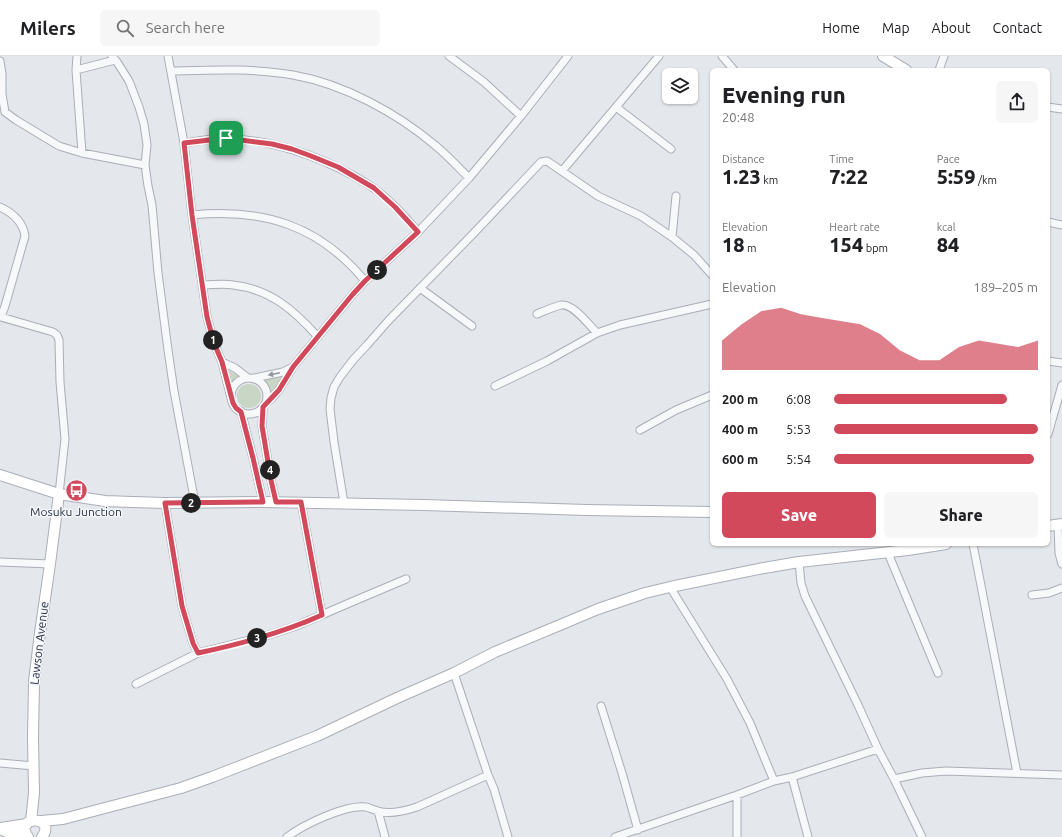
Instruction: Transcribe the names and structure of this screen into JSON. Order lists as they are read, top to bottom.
{
  "streets": {
    "main road": ["Lawson Avenue"]
  },
  "places": {
    "bus stop": ["Mosuku Junction"]
  },
  "page": {
    "header": "Milers",
    "search": "Search here",
    "nav": [
      "Home",
      "Map",
      "About",
      "Contact"
    ],
    "heading": ["Evening run", "20:48"],
    "stats": [
      ["Distance", "1.23 km"],
      ["Time", "7:22"],
      ["Pace", "5:59 /km"],
      ["Elevation", "18 m"],
      ["Heart rate", "154 bpm"],
      ["kcal", "84"]
    ],
    "pins": [
      "5",
      "1",
      "4",
      "2",
      "3"
    ],
    "chart": ["Elevation", "189–205 m"],
    "list": [
      {
        "name": "200 m",
        "note": "6:08"
      },
      {
        "name": "400 m",
        "note": "5:53"
      },
      {
        "name": "600 m",
        "note": "5:54"
      }
    ],
    "buttons": ["Save", "Share"]
  }
}
